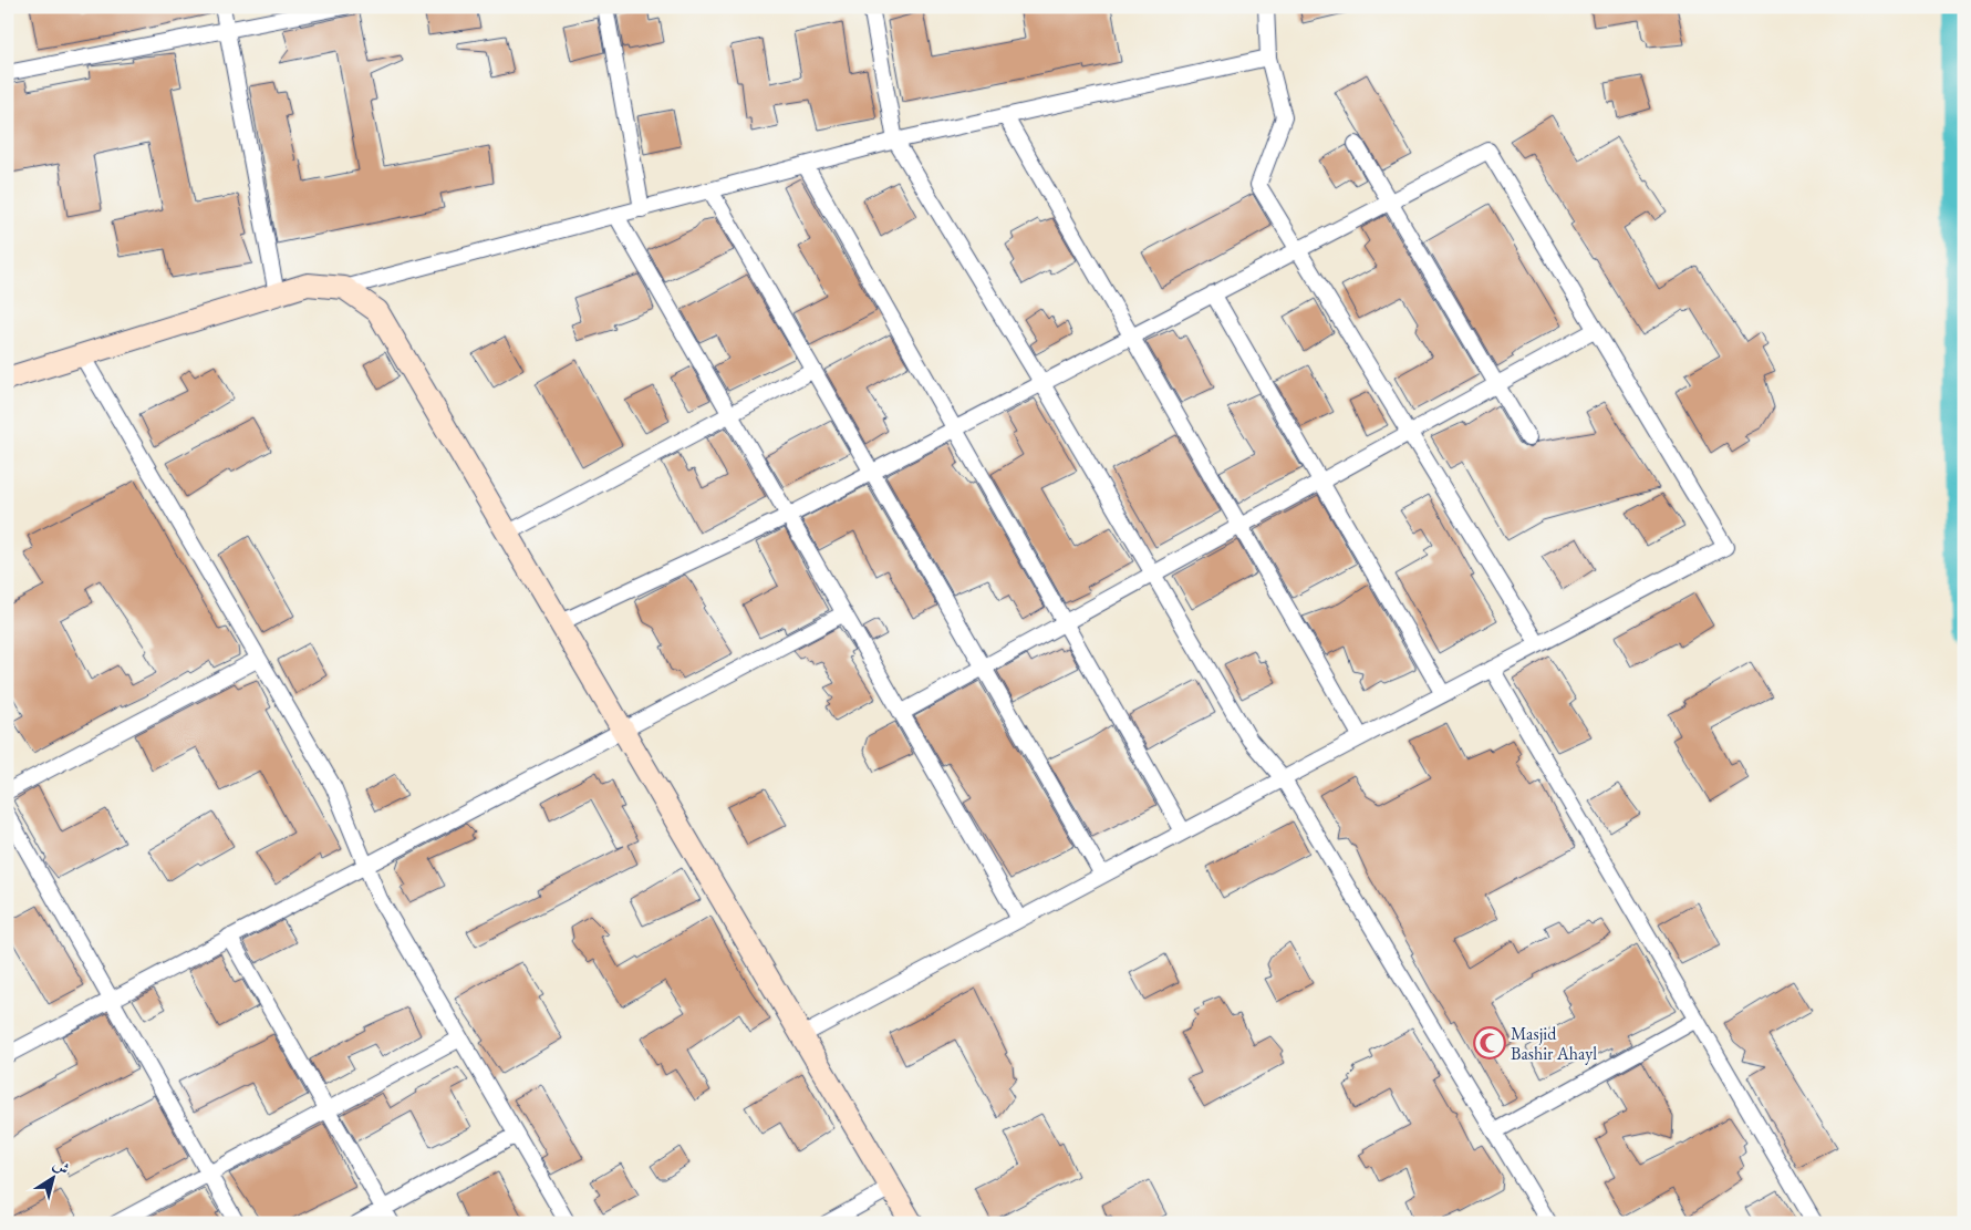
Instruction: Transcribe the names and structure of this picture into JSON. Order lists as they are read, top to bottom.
{
  "places": {
    "mosque": ["Masjid Bashir Ahayl"]
  },
  "north": "top right"
}
